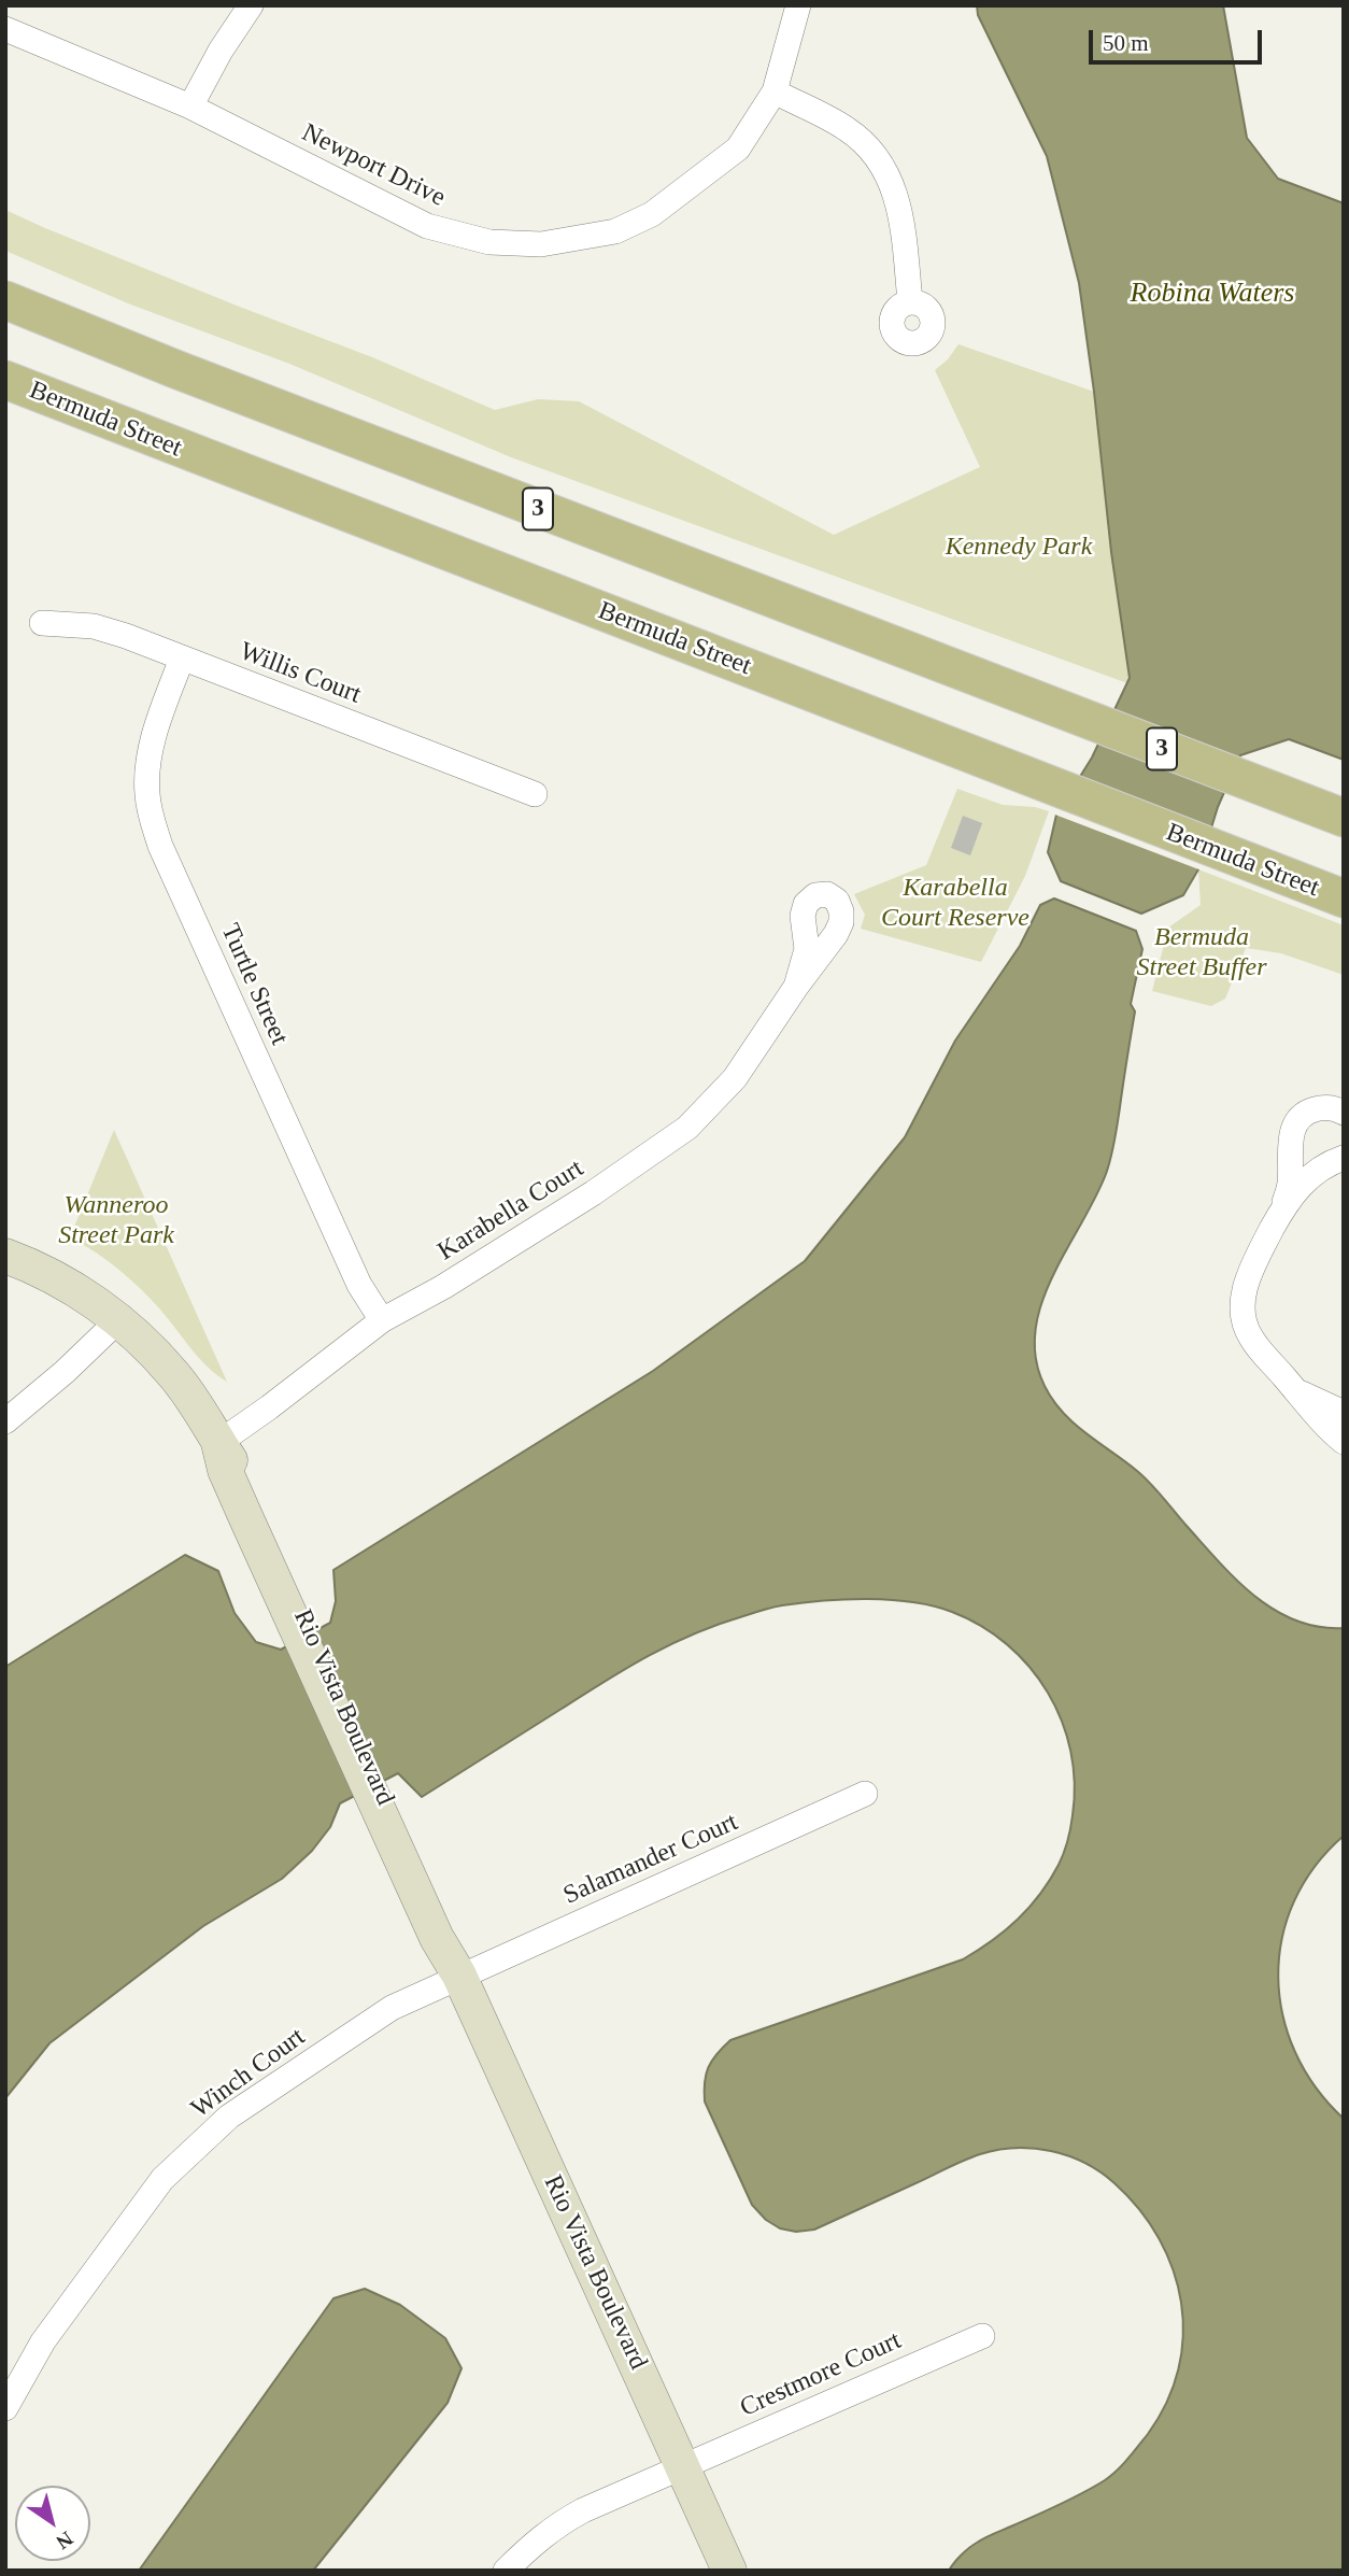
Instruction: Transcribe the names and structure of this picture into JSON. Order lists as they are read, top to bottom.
{
  "streets": {
    "main road": ["Bermuda Street", "3"],
    "street": [
      "Newport Drive",
      "Willis Court",
      "Turtle Street",
      "Karabella Court",
      "Rio Vista Boulevard",
      "Salamander Court",
      "Winch Court",
      "Crestmore Court"
    ]
  },
  "crossings": [
    ["Willis Court", "Turtle Street"],
    ["Turtle Street", "Karabella Court"],
    ["Karabella Court", "Rio Vista Boulevard"],
    ["Rio Vista Boulevard", "Salamander Court"],
    ["Rio Vista Boulevard", "Winch Court"],
    ["Rio Vista Boulevard", "Crestmore Court"],
    ["Salamander Court", "Winch Court"]
  ],
  "water": ["Robina Waters"],
  "parks": [
    "Kennedy Park",
    "Karabella Court Reserve",
    "Bermuda Street Buffer",
    "Wanneroo Street Park"
  ],
  "scale_bar": "50 m",
  "north": "bottom right"
}
